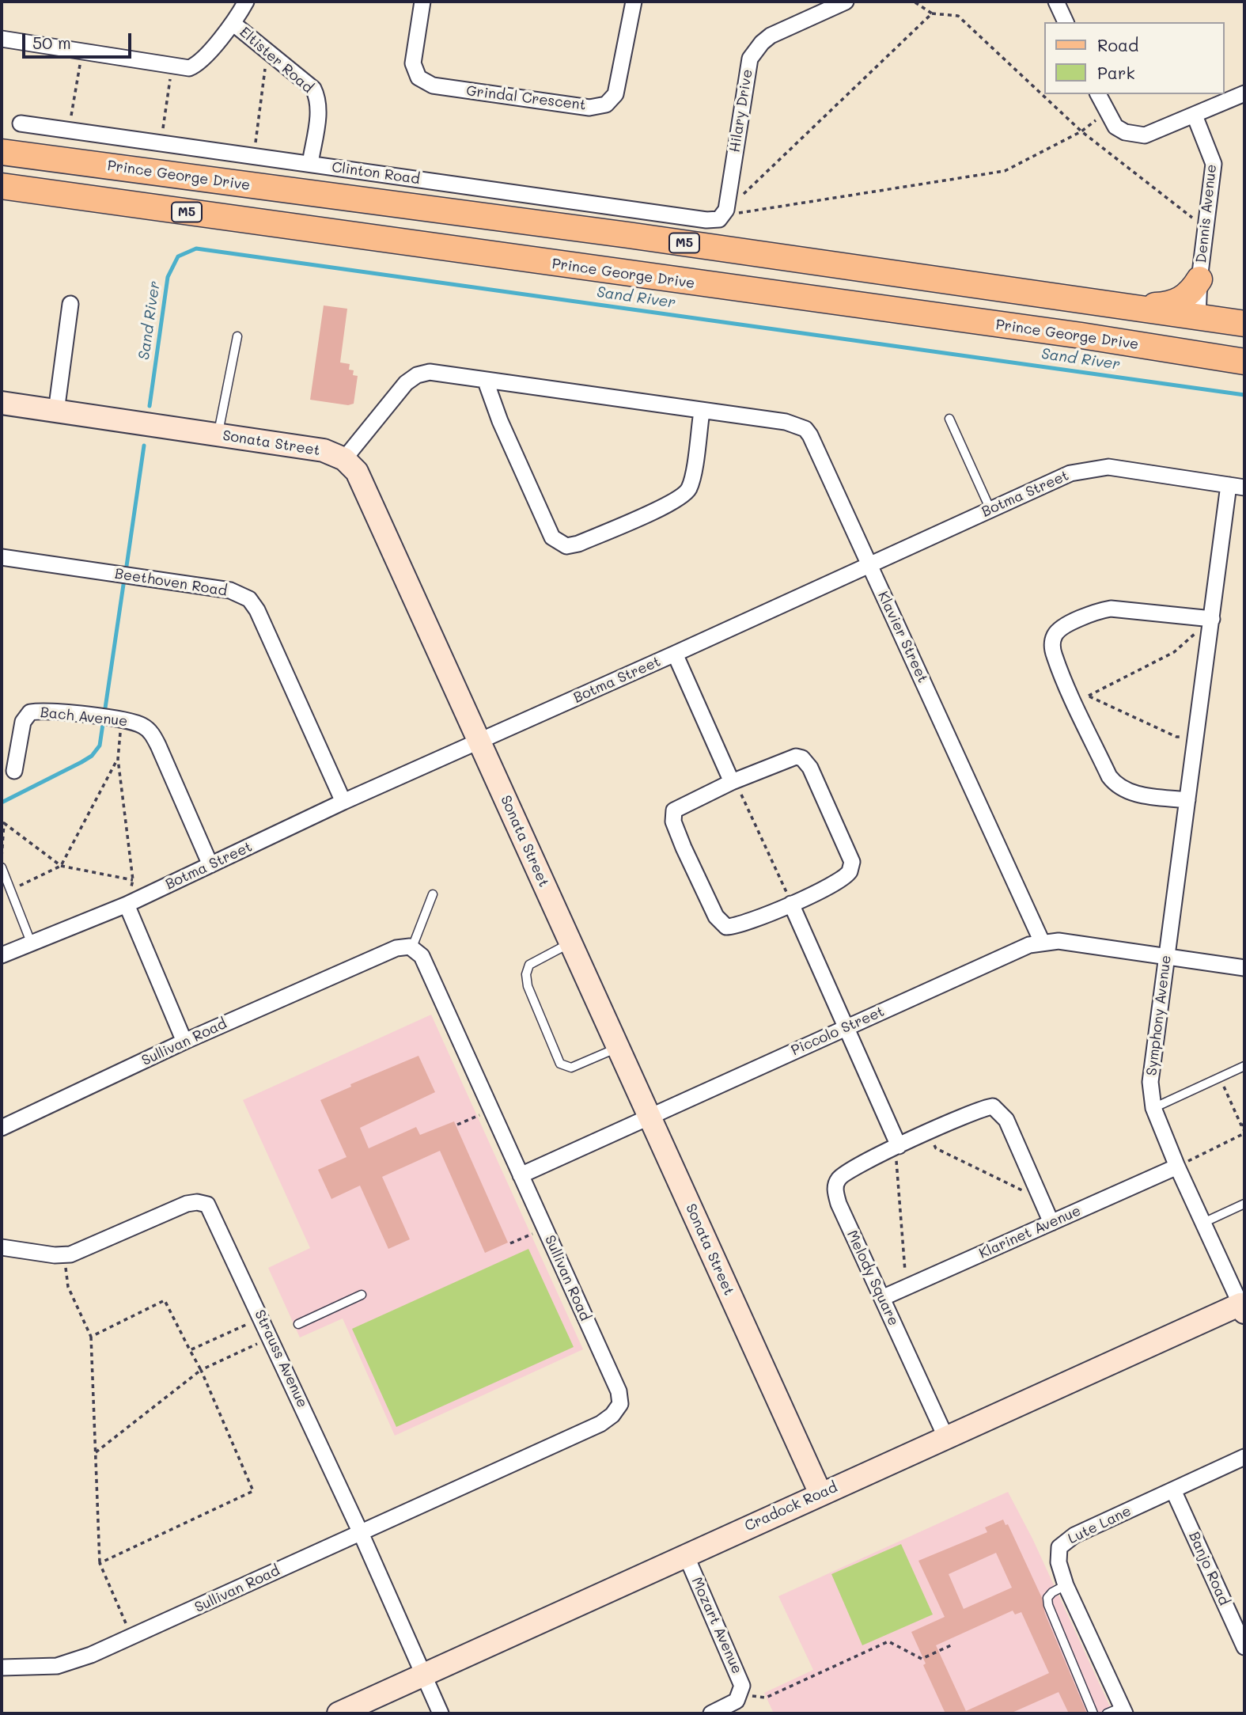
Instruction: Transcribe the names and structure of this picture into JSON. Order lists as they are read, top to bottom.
{
  "streets": {
    "main road": ["Prince George Drive", "M5"],
    "street": [
      "Eltister Road",
      "Grindal Crescent",
      "Hilary Drive",
      "Clinton Road",
      "Dennis Avenue",
      "Sonata Street",
      "Botma Street",
      "Beethoven Road",
      "Klavier Street",
      "Bach Avenue",
      "Symphony Avenue",
      "Piccolo Street",
      "Sullivan Road",
      "Klarinet Avenue",
      "Melody Square",
      "Strauss Avenue",
      "Cradock Road",
      "Lute Lane",
      "Banjo Road",
      "Mozart Avenue"
    ]
  },
  "crossings": [
    ["Eltister Road", "Clinton Road"],
    ["Hilary Drive", "Clinton Road"],
    ["Prince George Drive", "Dennis Avenue"],
    ["Sonata Street", "Botma Street"],
    ["Sonata Street", "Klavier Street"],
    ["Sonata Street", "Piccolo Street"],
    ["Sonata Street", "Cradock Road"],
    ["Botma Street", "Beethoven Road"],
    ["Botma Street", "Klavier Street"],
    ["Botma Street", "Bach Avenue"],
    ["Botma Street", "Symphony Avenue"],
    ["Klavier Street", "Piccolo Street"],
    ["Symphony Avenue", "Piccolo Street"],
    ["Symphony Avenue", "Klarinet Avenue"],
    ["Symphony Avenue", "Cradock Road"],
    ["Piccolo Street", "Sullivan Road"],
    ["Sullivan Road", "Strauss Avenue"],
    ["Klarinet Avenue", "Melody Square"],
    ["Melody Square", "Cradock Road"],
    ["Strauss Avenue", "Cradock Road"],
    ["Cradock Road", "Mozart Avenue"],
    ["Lute Lane", "Banjo Road"]
  ],
  "water": ["Sand River"],
  "legend": ["Road", "Park"],
  "scale_bar": "50 m"
}
